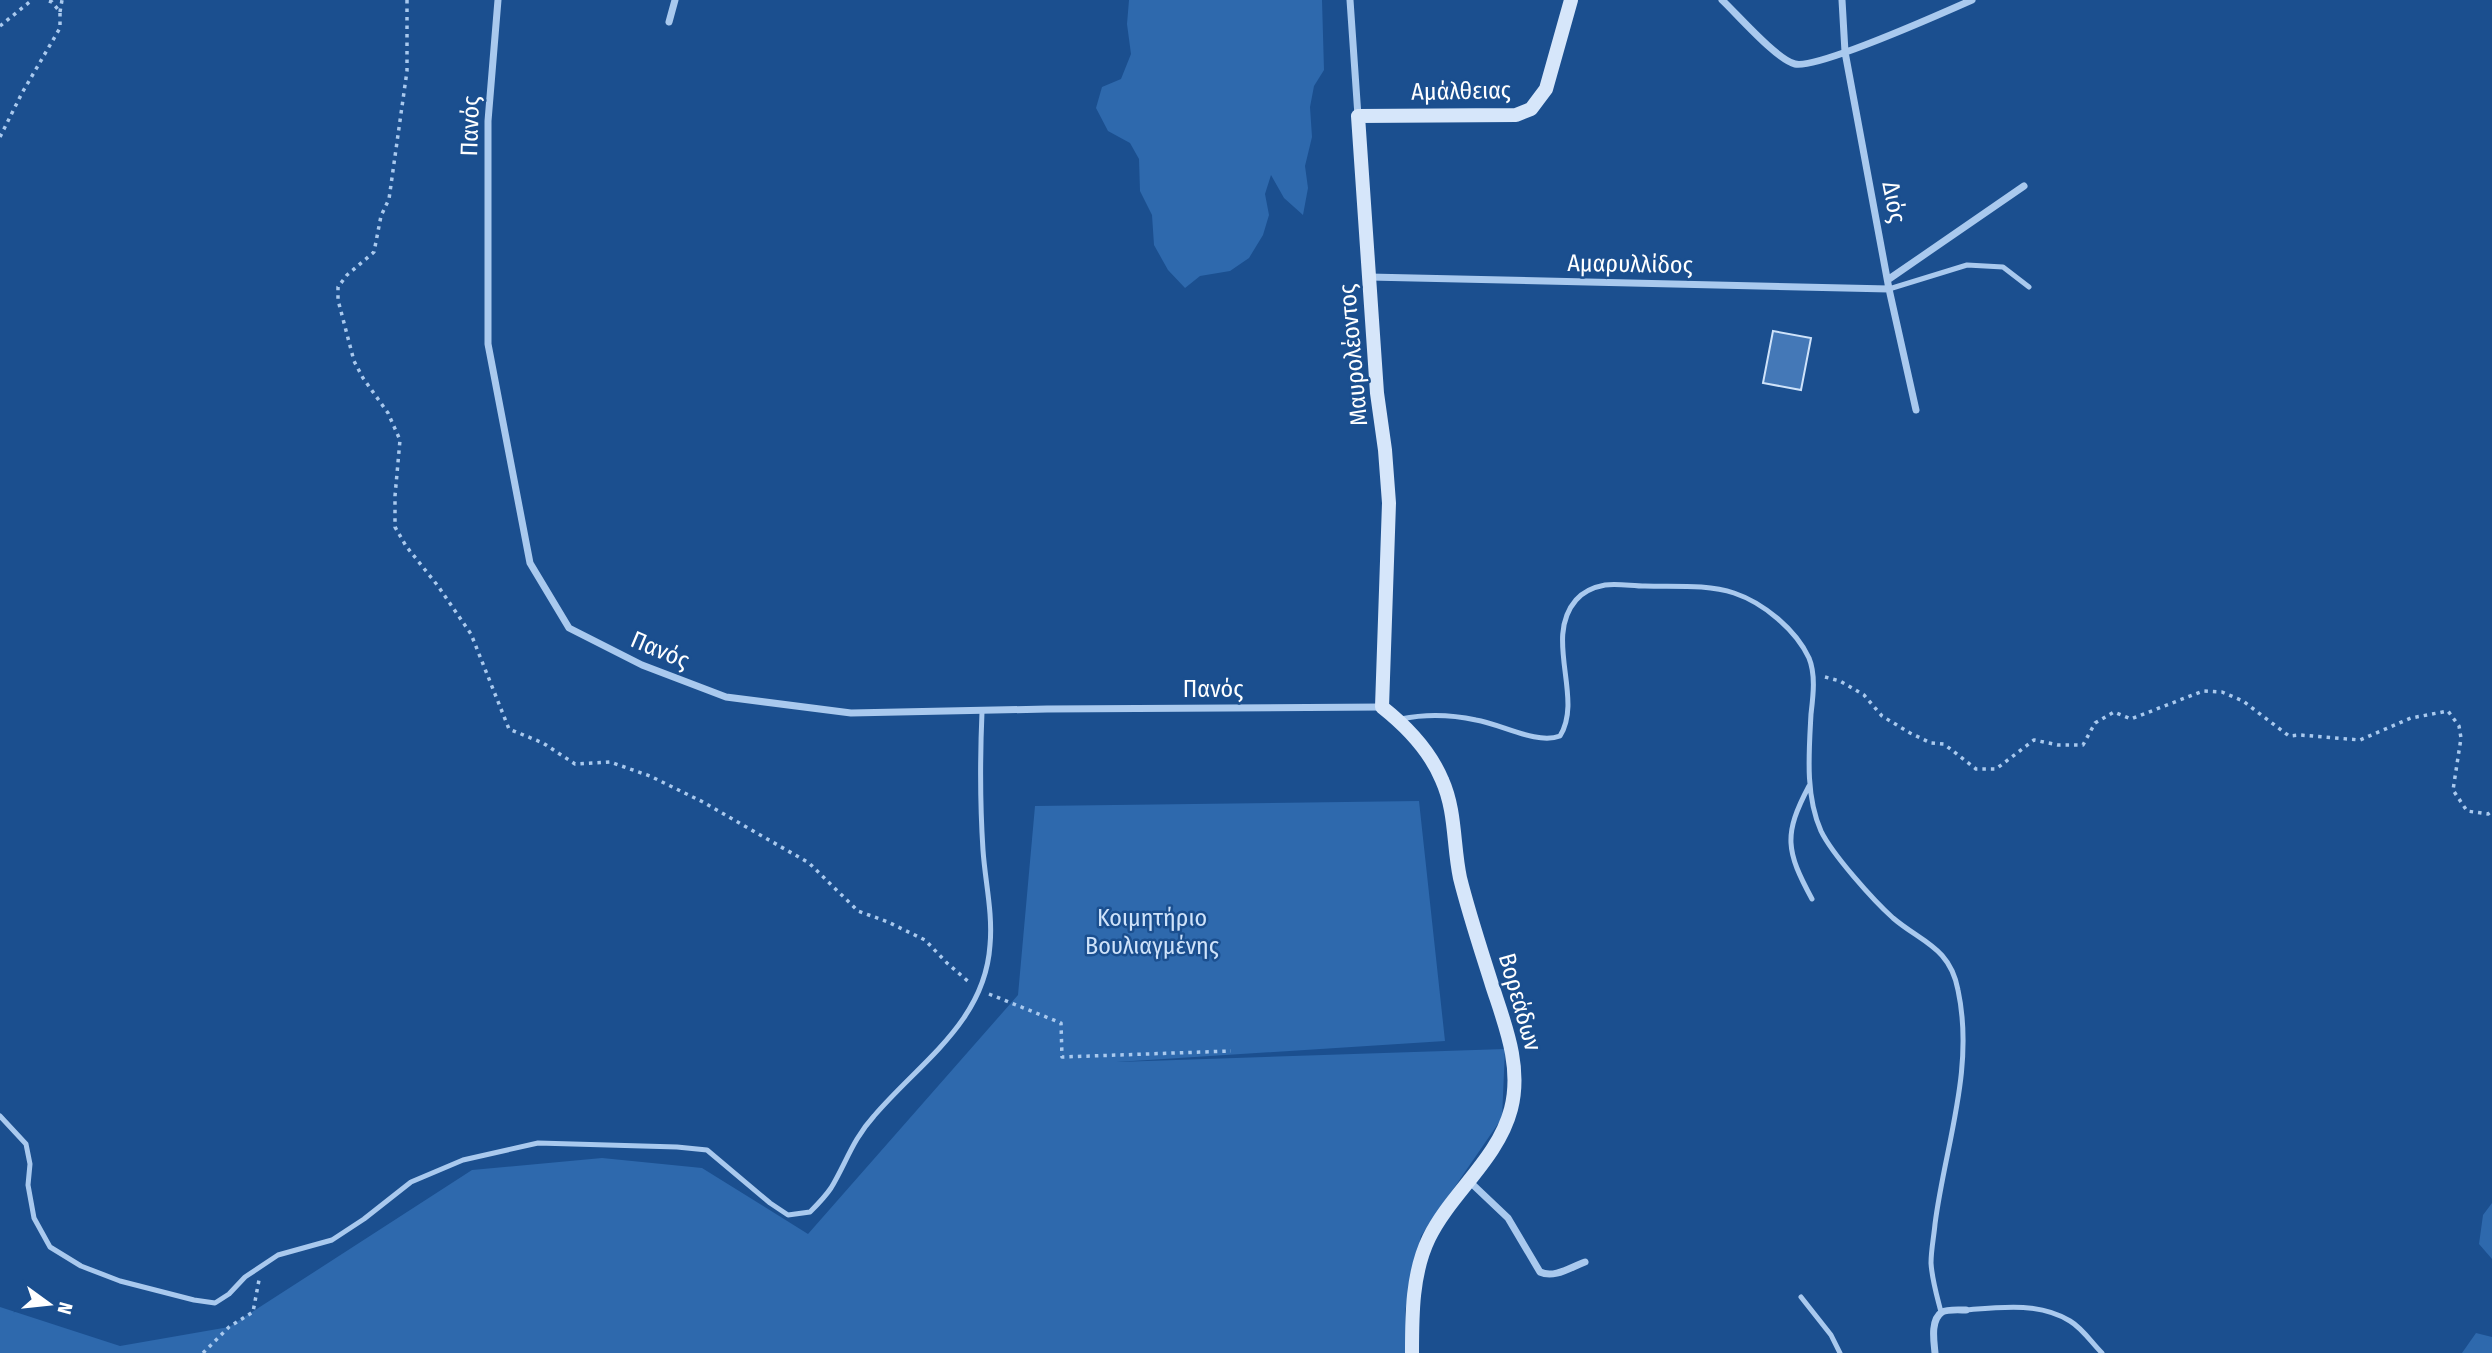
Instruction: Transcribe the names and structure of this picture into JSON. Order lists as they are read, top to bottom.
{
  "streets": {
    "street": [
      "Αμάλθειας",
      "Πανός",
      "Διός",
      "Αμαρυλλίδος",
      "Μαυρολέοντος",
      "Βορεάδων"
    ]
  },
  "crossings": [
    ["Αμάλθειας", "Μαυρολέοντος"],
    ["Πανός", "Μαυρολέοντος"],
    ["Πανός", "Βορεάδων"],
    ["Διός", "Αμαρυλλίδος"],
    ["Αμαρυλλίδος", "Μαυρολέοντος"],
    ["Μαυρολέοντος", "Βορεάδων"]
  ],
  "parks": ["Κοιμητήριο Βουλιαγμένης"],
  "north": "right"
}
